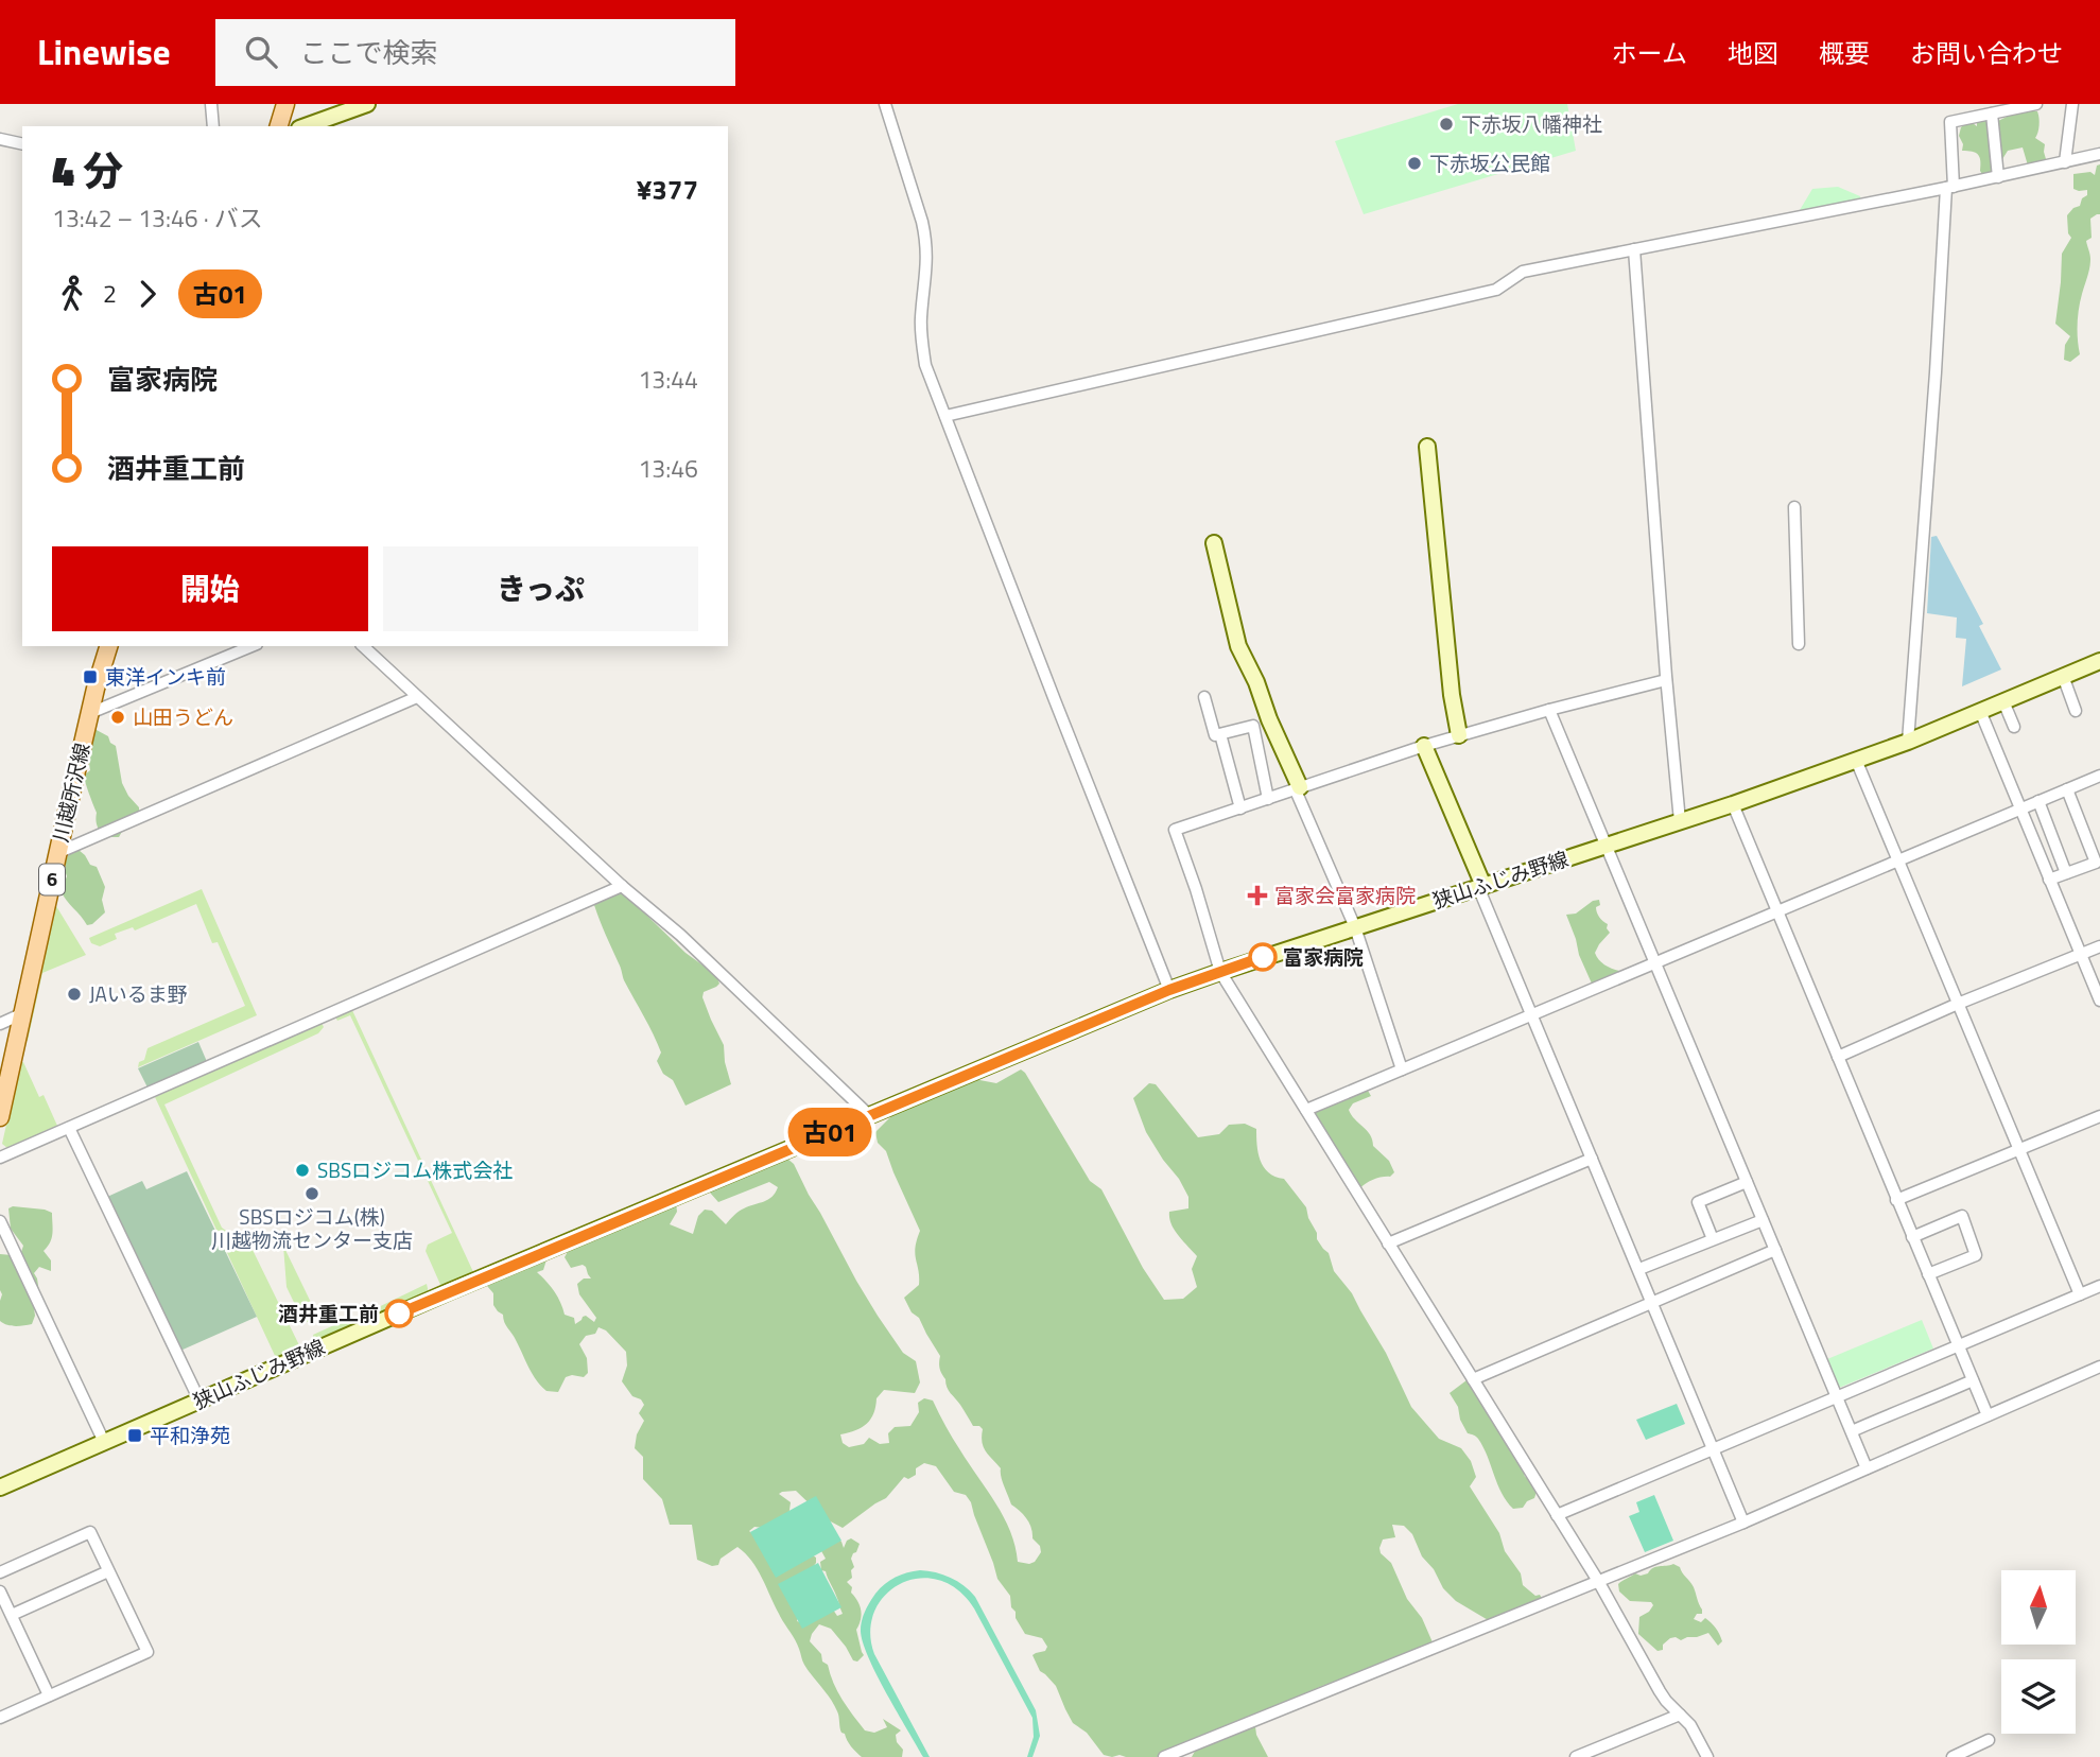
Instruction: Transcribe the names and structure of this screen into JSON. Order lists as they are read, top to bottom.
{
  "streets": {
    "main road": ["川越所沢線", "6", "狭山ふじみ野線"]
  },
  "places": {
    "other": [
      "下赤坂八幡神社",
      "下赤坂公民館",
      "山田うどん",
      "富家病院",
      "JAいるま野",
      "SBSロジコム株式会社",
      "SBSロジコム(株) 川越物流センター支店",
      "酒井重工前"
    ],
    "transit": ["東洋インキ前", "平和浄苑"],
    "health": ["富家会富家病院"]
  },
  "lines": ["bus line 古01"],
  "north": "top",
  "page": {
    "header": "Linewise",
    "search": "ここで検索",
    "nav": [
      "ホーム",
      "地図",
      "概要",
      "お問い合わせ"
    ],
    "on_map": "古01",
    "heading": ["4 分", "13:42 – 13:46 · バス", "¥377"],
    "legs": ["2", "古01"],
    "list": [
      {
        "name": "富家病院",
        "value": "13:44"
      },
      {
        "name": "酒井重工前",
        "value": "13:46"
      }
    ],
    "buttons": ["開始", "きっぷ"]
  }
}
